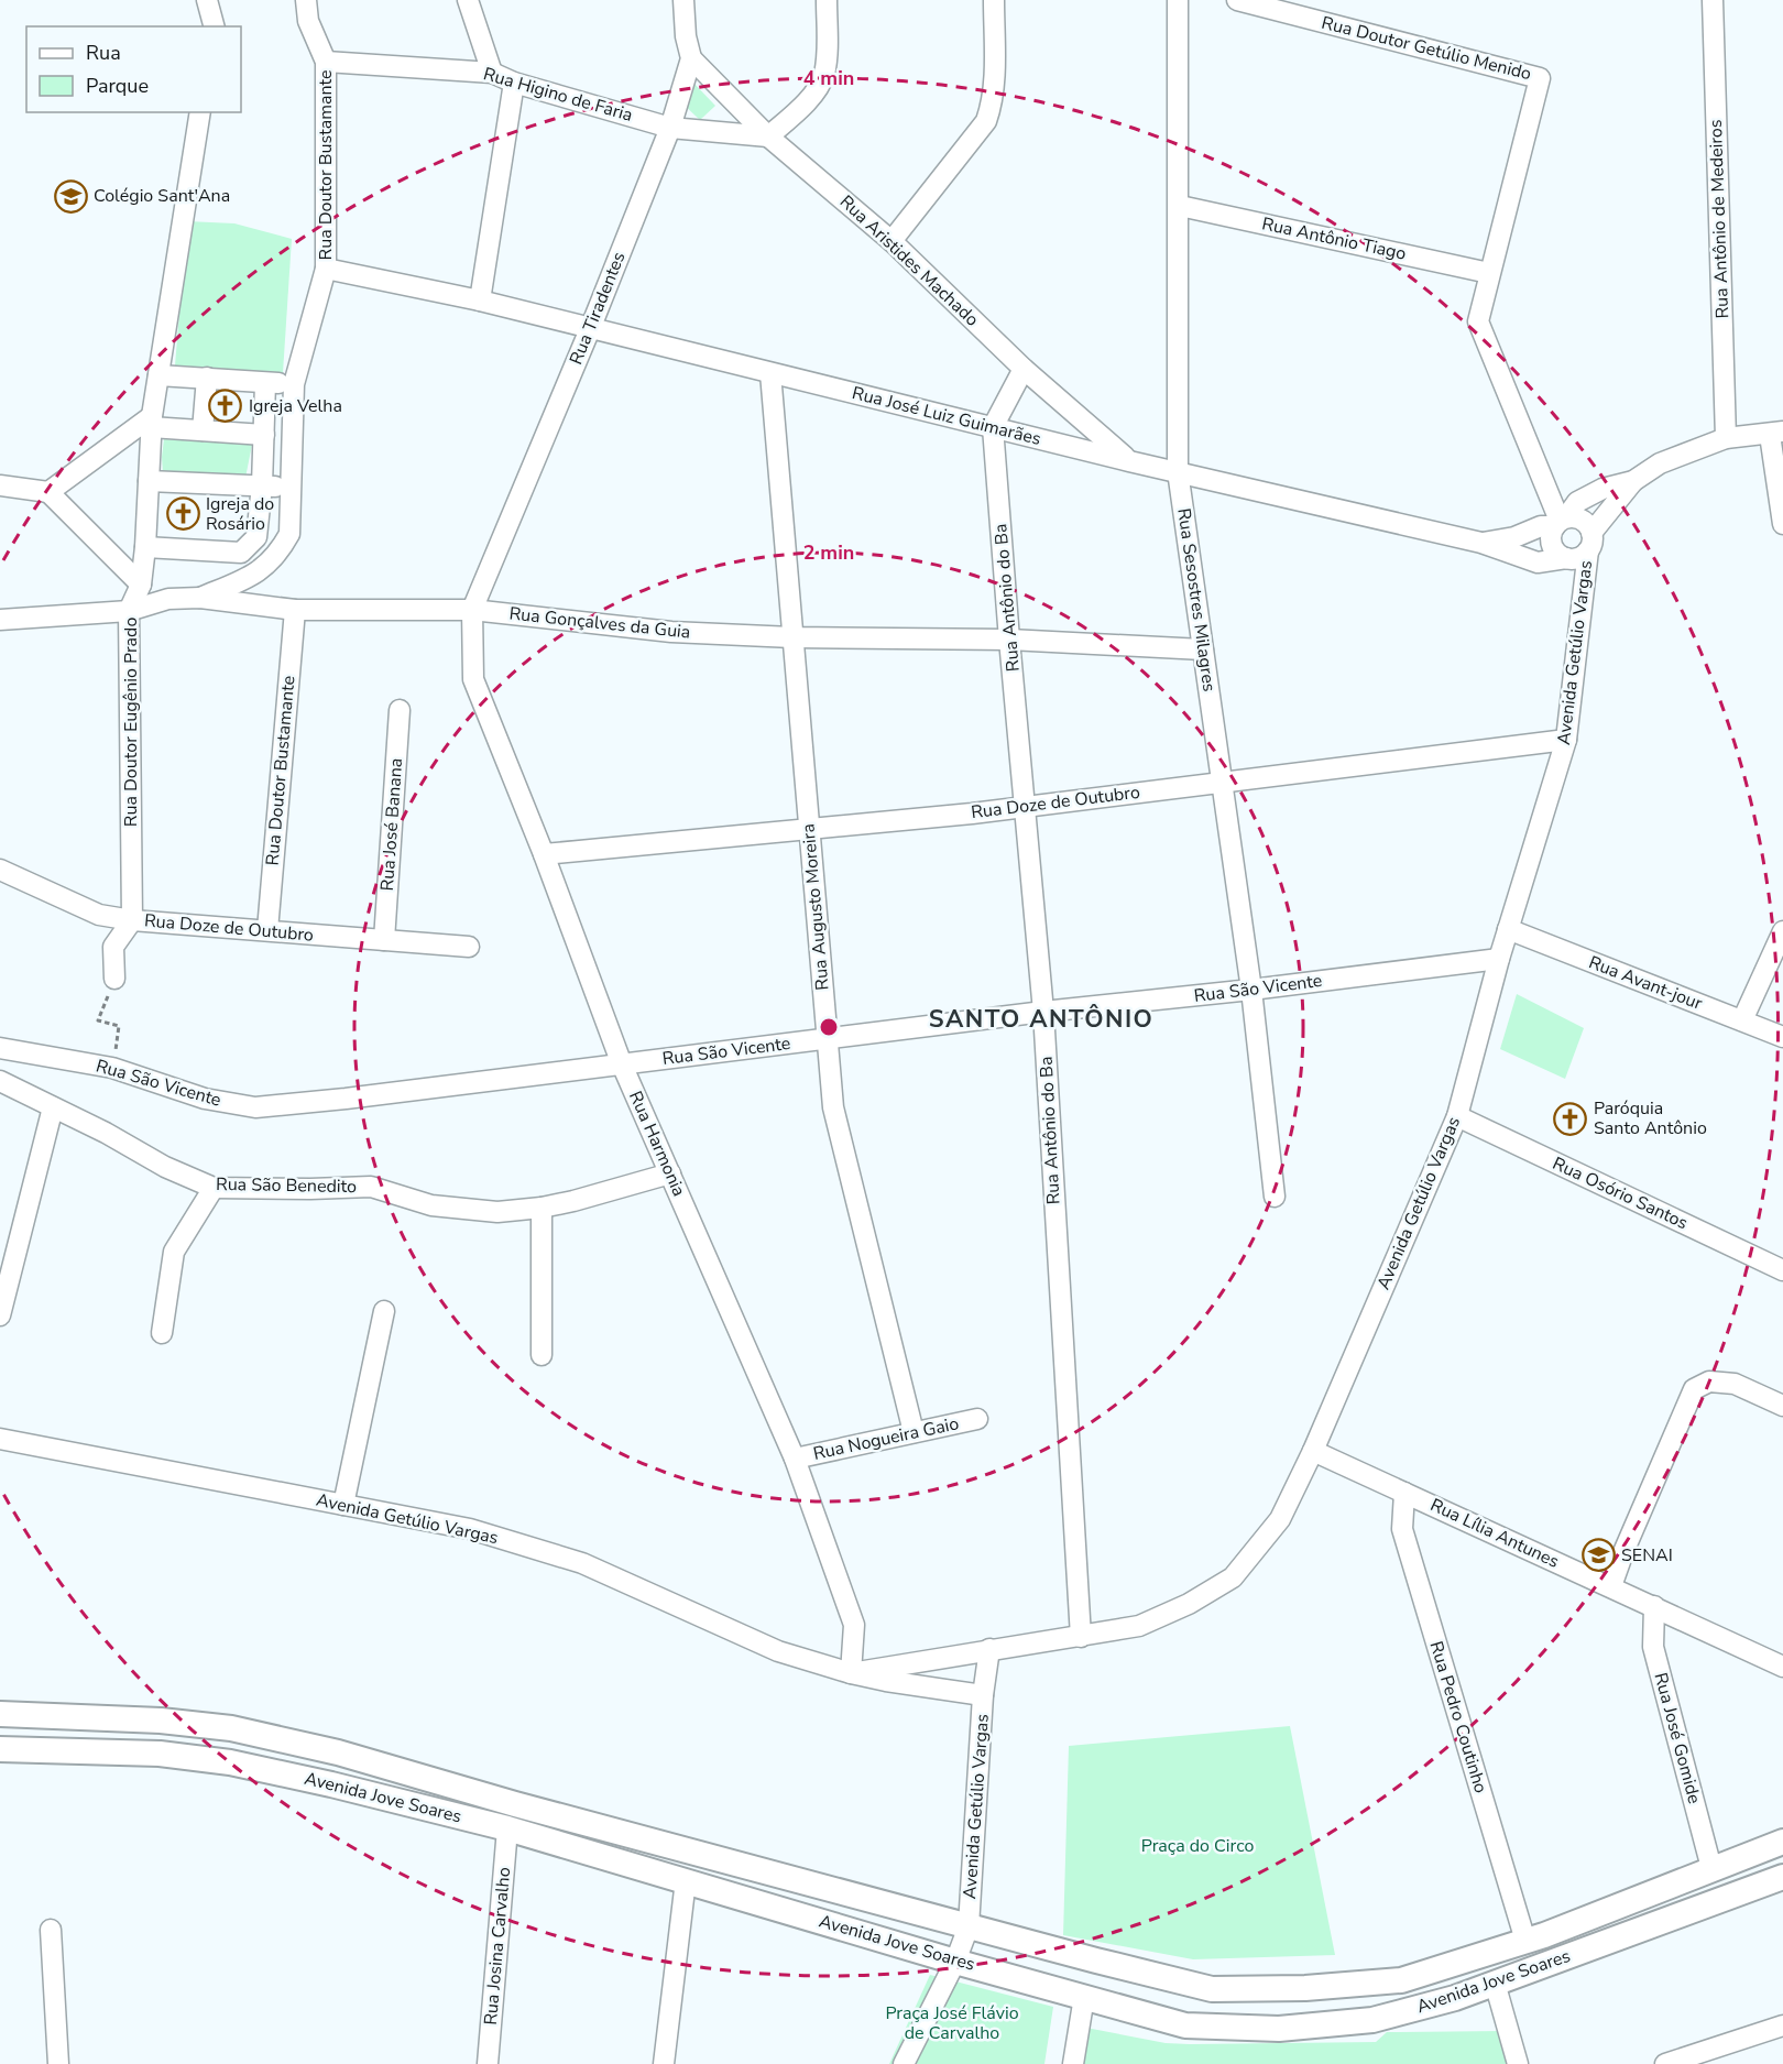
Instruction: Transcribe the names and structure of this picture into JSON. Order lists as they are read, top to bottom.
{
  "streets": {
    "main road": ["Avenida Jove Soares"],
    "street": [
      "Rua Doutor Getúlio Menido",
      "Rua Higino de Faria",
      "Rua Doutor Bustamante",
      "Rua Antônio de Medeiros",
      "Rua Antônio Tiago",
      "Rua Aristides Machado",
      "Rua Tiradentes",
      "Rua José Luiz Guimarães",
      "Rua Antônio do Ba",
      "Rua Sesostres Milagres",
      "Rua Gonçalves da Guia",
      "Avenida Getúlio Vargas",
      "Rua Doutor Eugênio Prado",
      "Rua Doze de Outubro",
      "Rua José Banana",
      "Rua Augusto Moreira",
      "Rua Avant-jour",
      "Rua São Vicente",
      "Rua Harmonia",
      "Rua São Benedito",
      "Rua Osório Santos",
      "Rua Nogueira Gaio",
      "Rua Lília Antunes",
      "Rua Pedro Coutinho",
      "Rua José Gomide",
      "Rua Josina Carvalho"
    ]
  },
  "crossings": [
    ["Rua Doutor Getúlio Menido", "Rua Antônio Tiago"],
    ["Rua Higino de Faria", "Rua Doutor Bustamante"],
    ["Rua Higino de Faria", "Rua Aristides Machado"],
    ["Rua Higino de Faria", "Rua Tiradentes"],
    ["Rua Doutor Bustamante", "Rua José Luiz Guimarães"],
    ["Rua Doutor Bustamante", "Rua Gonçalves da Guia"],
    ["Rua Doutor Bustamante", "Rua Doze de Outubro"],
    ["Rua Antônio Tiago", "Rua Sesostres Milagres"],
    ["Rua Aristides Machado", "Rua Tiradentes"],
    ["Rua Aristides Machado", "Rua José Luiz Guimarães"],
    ["Rua Tiradentes", "Rua José Luiz Guimarães"],
    ["Rua Tiradentes", "Rua Gonçalves da Guia"],
    ["Rua Tiradentes", "Rua Harmonia"],
    ["Rua José Luiz Guimarães", "Rua Antônio do Ba"],
    ["Rua José Luiz Guimarães", "Rua Sesostres Milagres"],
    ["Rua José Luiz Guimarães", "Avenida Getúlio Vargas"],
    ["Rua José Luiz Guimarães", "Rua Augusto Moreira"],
    ["Rua Antônio do Ba", "Rua Gonçalves da Guia"],
    ["Rua Antônio do Ba", "Avenida Getúlio Vargas"],
    ["Rua Antônio do Ba", "Rua Doze de Outubro"],
    ["Rua Antônio do Ba", "Rua São Vicente"],
    ["Rua Sesostres Milagres", "Rua Gonçalves da Guia"],
    ["Rua Sesostres Milagres", "Rua Doze de Outubro"],
    ["Rua Sesostres Milagres", "Rua São Vicente"],
    ["Rua Gonçalves da Guia", "Rua Doutor Eugênio Prado"],
    ["Rua Gonçalves da Guia", "Rua Augusto Moreira"],
    ["Rua Gonçalves da Guia", "Rua Harmonia"],
    ["Avenida Getúlio Vargas", "Rua Doze de Outubro"],
    ["Avenida Getúlio Vargas", "Rua Avant-jour"],
    ["Avenida Getúlio Vargas", "Rua São Vicente"],
    ["Avenida Getúlio Vargas", "Rua Harmonia"],
    ["Avenida Getúlio Vargas", "Rua Osório Santos"],
    ["Avenida Getúlio Vargas", "Rua Lília Antunes"],
    ["Avenida Getúlio Vargas", "Avenida Jove Soares"],
    ["Rua Doutor Eugênio Prado", "Rua Doze de Outubro"],
    ["Rua Doze de Outubro", "Rua José Banana"],
    ["Rua Doze de Outubro", "Rua Augusto Moreira"],
    ["Rua Doze de Outubro", "Rua Harmonia"],
    ["Rua Augusto Moreira", "Rua São Vicente"],
    ["Rua Augusto Moreira", "Rua Nogueira Gaio"],
    ["Rua São Vicente", "Rua Harmonia"],
    ["Rua Harmonia", "Rua São Benedito"],
    ["Rua Harmonia", "Rua Nogueira Gaio"],
    ["Rua Lília Antunes", "Rua Pedro Coutinho"],
    ["Rua Lília Antunes", "Rua José Gomide"],
    ["Rua Pedro Coutinho", "Avenida Jove Soares"],
    ["Rua José Gomide", "Avenida Jove Soares"],
    ["Avenida Jove Soares", "Rua Josina Carvalho"]
  ],
  "districts": ["SANTO ANTÔNIO"],
  "parks": ["Praça do Circo", "Praça José Flávio de Carvalho"],
  "places": {
    "school or university": ["Colégio Sant'Ana", "SENAI"],
    "church": ["Igreja Velha", "Igreja do Rosário", "Paróquia Santo Antônio"]
  },
  "legend": ["Rua", "Parque"],
  "rings": ["4 min", "2 min"]
}
